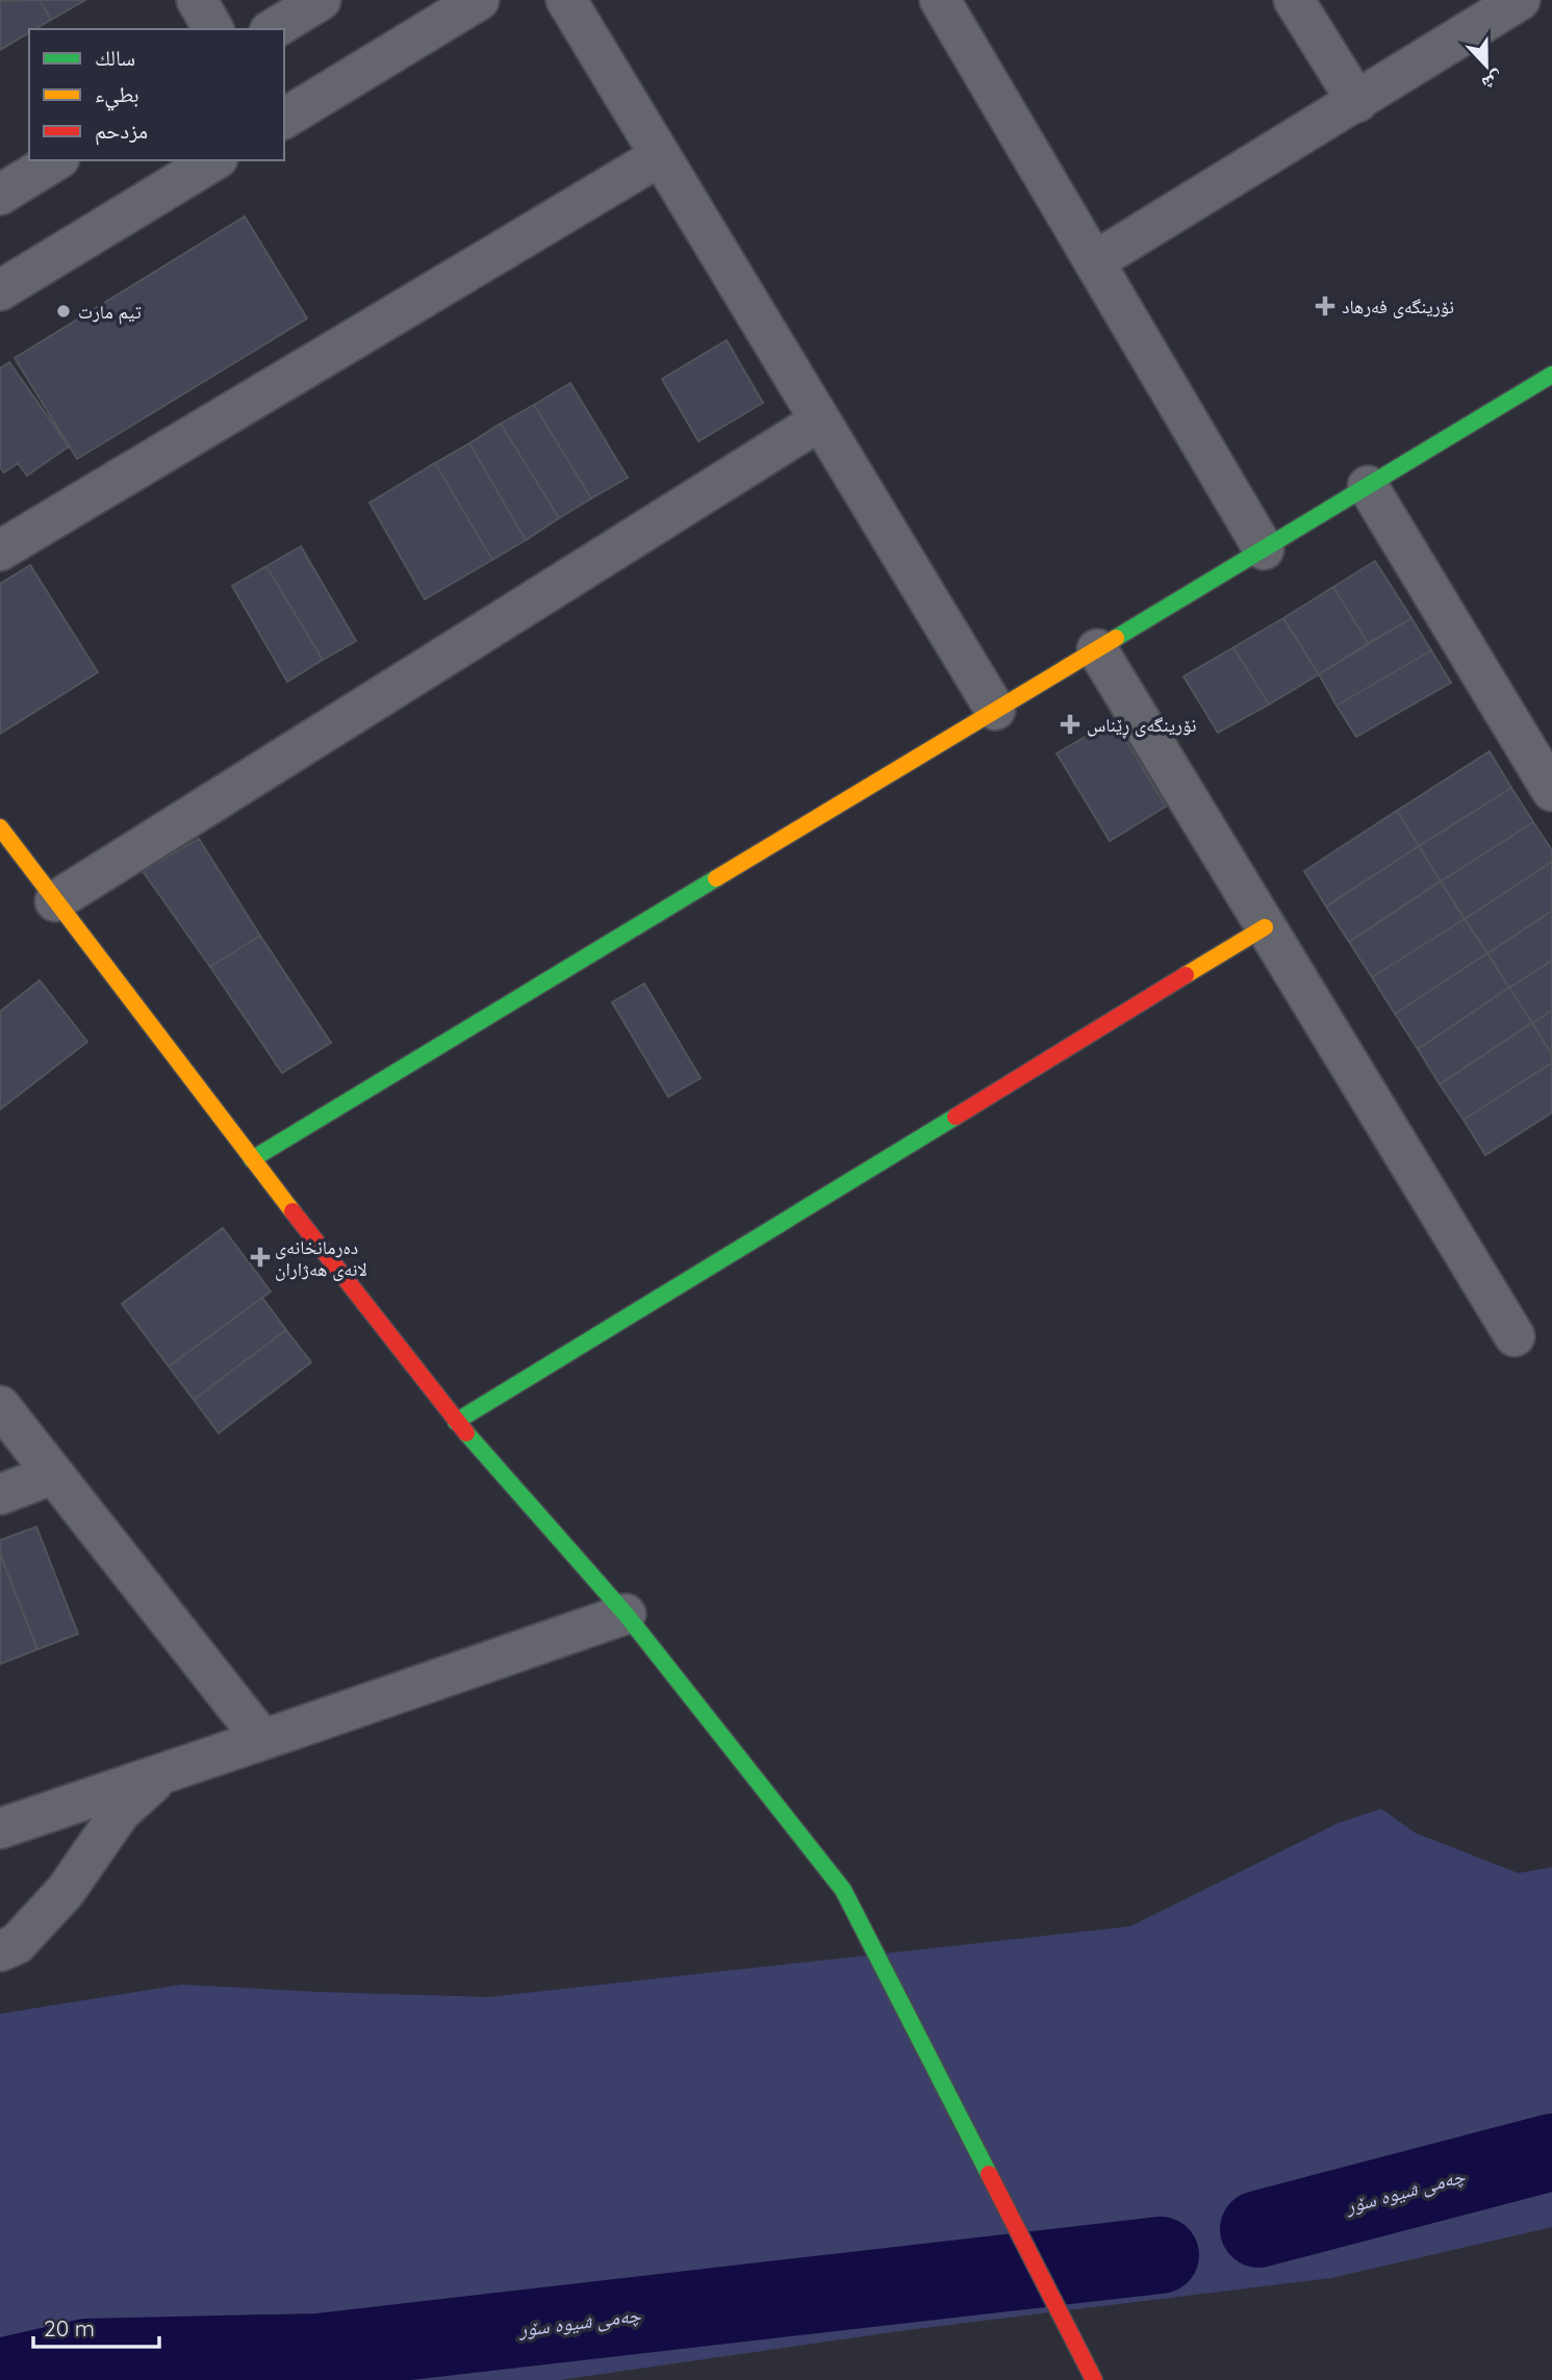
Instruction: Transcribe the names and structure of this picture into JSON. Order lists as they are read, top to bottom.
{
  "water": ["چەمی شیوە سۆر"],
  "places": {
    "health": ["نۆرینگەی فەرهاد", "نۆرینگەی ڕێناس", "دەرمانخانەی لانەی هەژاران"],
    "other": ["تیم مارت"]
  },
  "legend": ["سالك", "بطيء", "مزدحم"],
  "scale_bar": "20 m",
  "north": "bottom"
}
